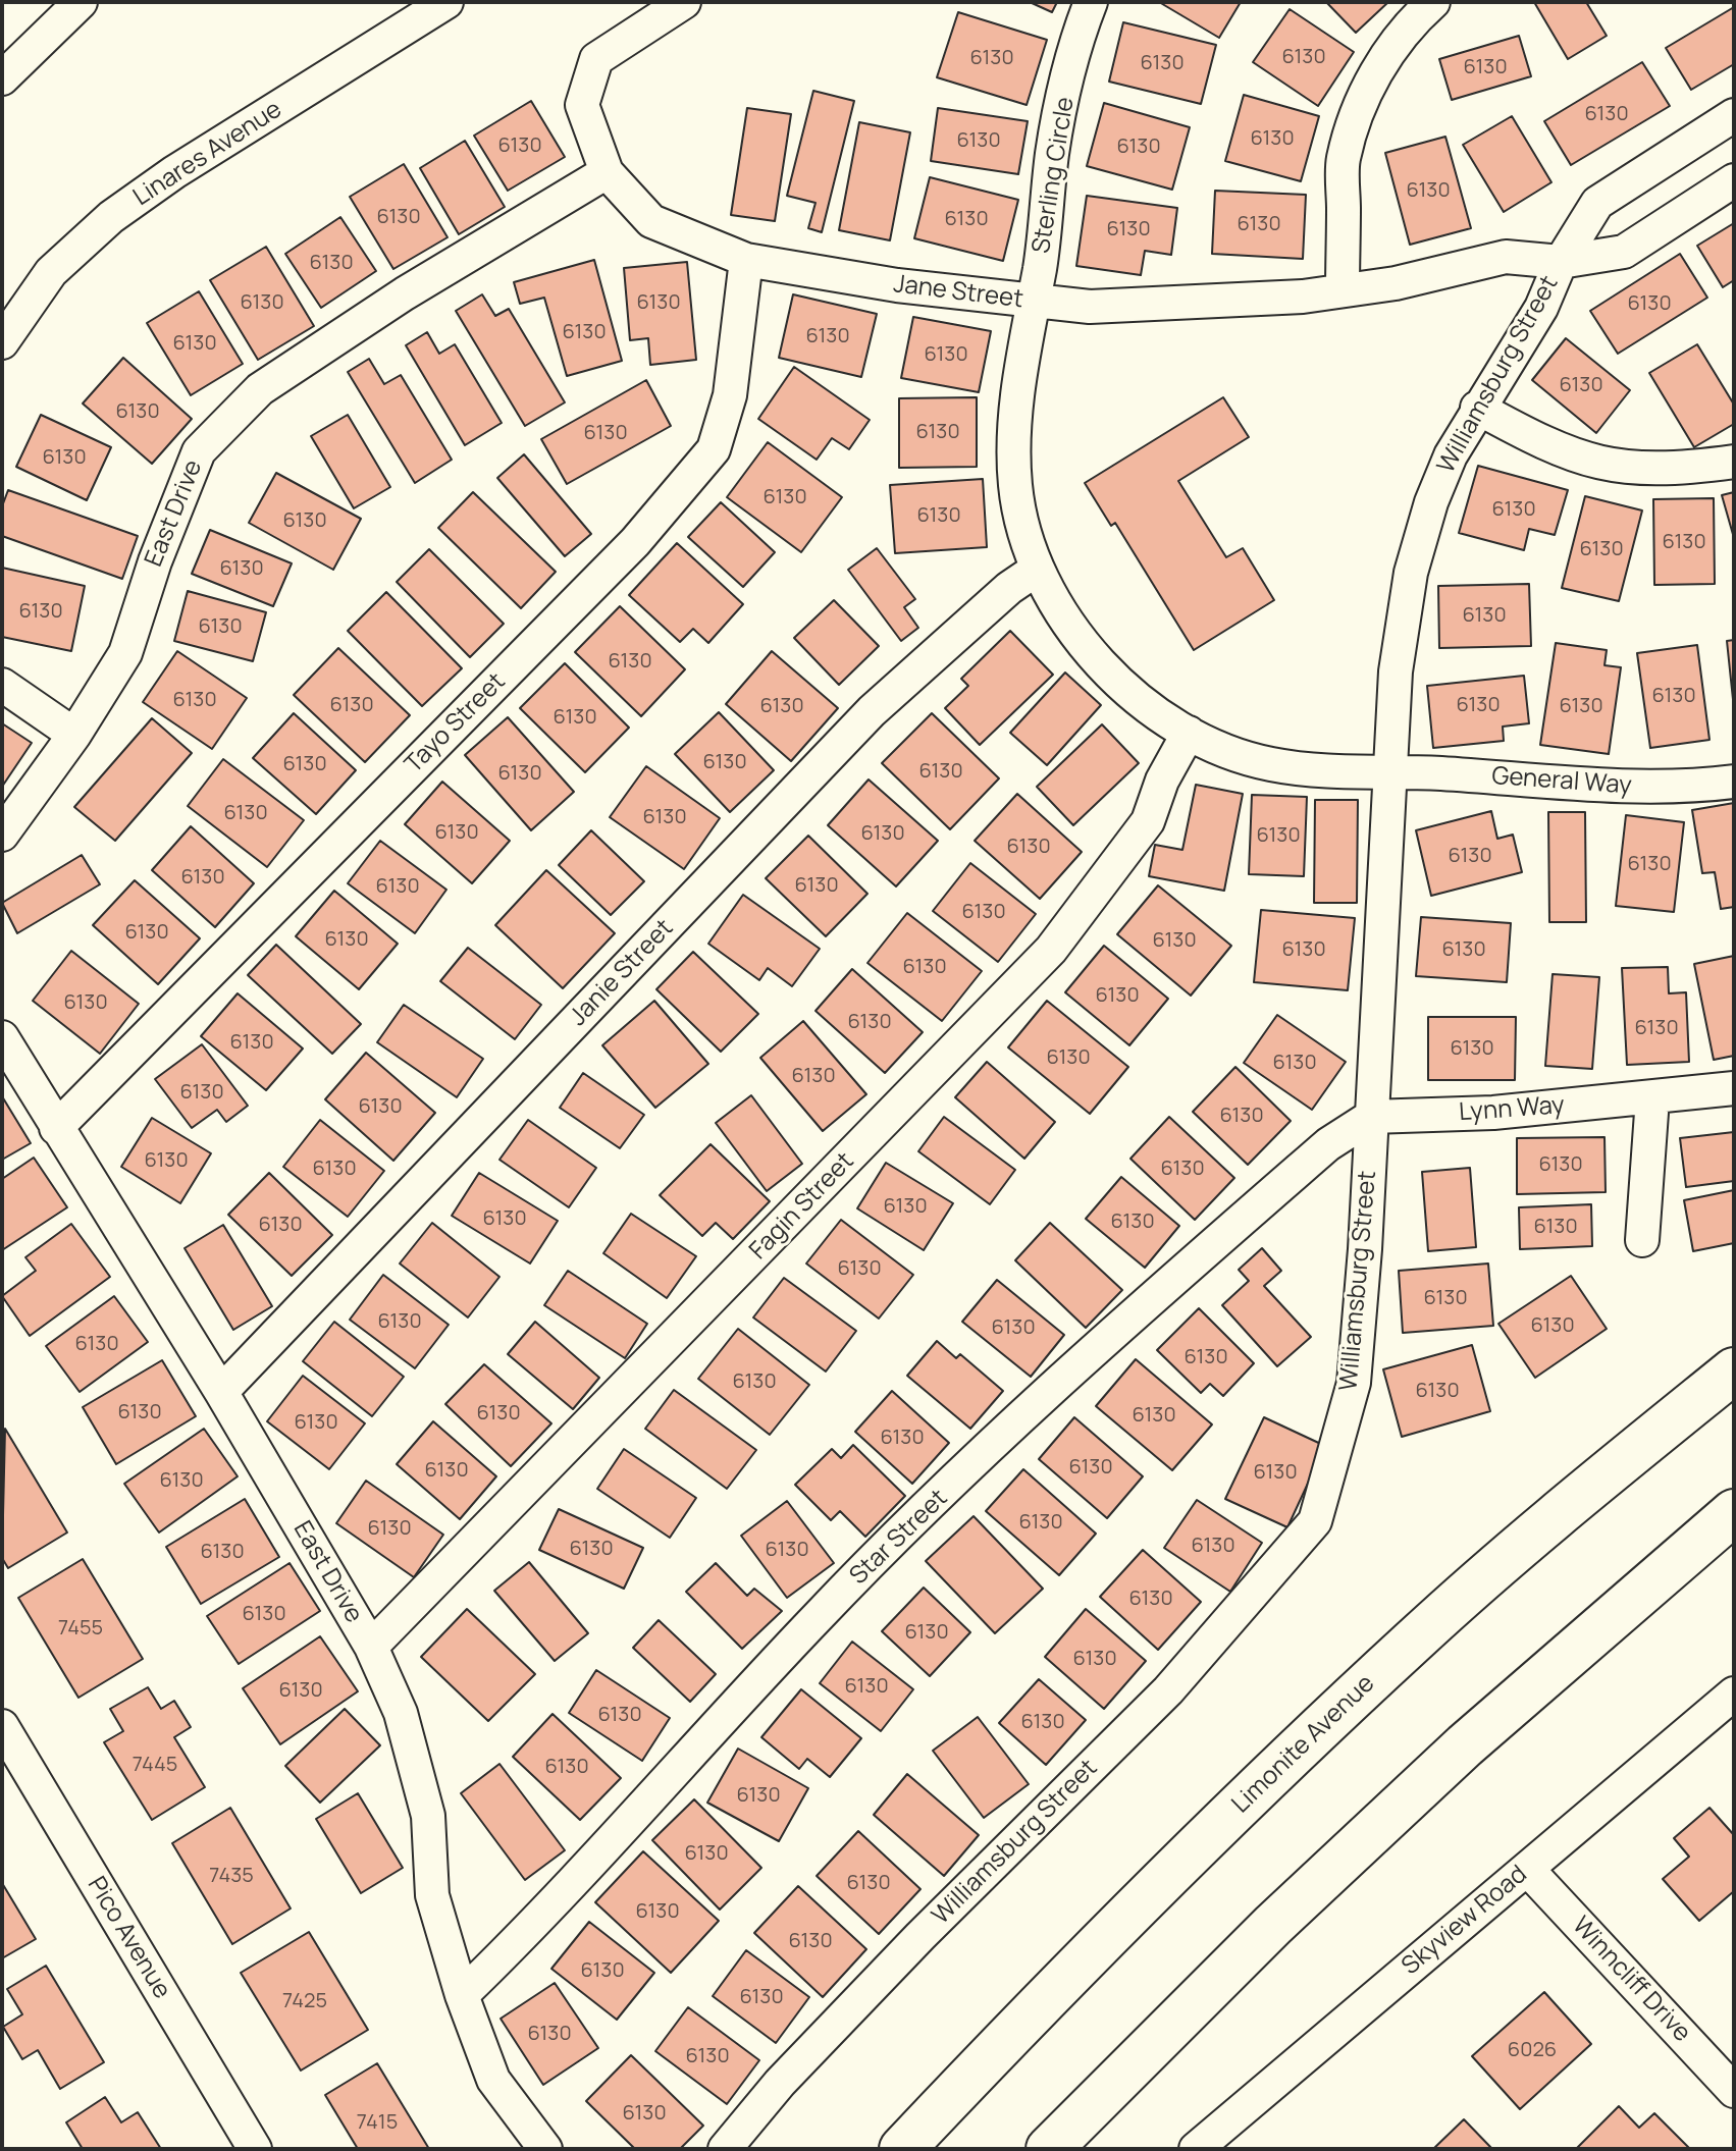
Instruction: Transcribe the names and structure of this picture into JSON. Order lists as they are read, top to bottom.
{
  "streets": {
    "main road": ["Limonite Avenue"],
    "street": [
      "Linares Avenue",
      "Sterling Circle",
      "Jane Street",
      "Williamsburg Street",
      "East Drive",
      "Tayo Street",
      "General Way",
      "Janie Street",
      "Lynn Way",
      "Fagin Street",
      "Star Street",
      "Skyview Road",
      "Pico Avenue",
      "Winncliff Drive"
    ]
  },
  "crossings": [
    ["Sterling Circle", "Jane Street"],
    ["Sterling Circle", "General Way"],
    ["Sterling Circle", "Janie Street"],
    ["Jane Street", "Williamsburg Street"],
    ["Jane Street", "East Drive"],
    ["Jane Street", "Tayo Street"],
    ["Williamsburg Street", "General Way"],
    ["Williamsburg Street", "Lynn Way"],
    ["Williamsburg Street", "Star Street"],
    ["East Drive", "Tayo Street"],
    ["East Drive", "Janie Street"],
    ["East Drive", "Fagin Street"],
    ["East Drive", "Star Street"],
    ["General Way", "Janie Street"],
    ["General Way", "Fagin Street"],
    ["Lynn Way", "Star Street"],
    ["Skyview Road", "Winncliff Drive"]
  ],
  "house_numbers": [
    "6130",
    "6130",
    "6130",
    "6130",
    "6130",
    "6130",
    "6130",
    "6130",
    "6130",
    "6130",
    "6130",
    "6130",
    "6130",
    "6130",
    "6130",
    "6130",
    "6130",
    "6130",
    "6130",
    "6130",
    "6130",
    "6130",
    "6130",
    "6130",
    "6130",
    "6130",
    "6130",
    "6130",
    "6130",
    "6130",
    "6130",
    "6130",
    "6130",
    "6130",
    "6130",
    "6130",
    "6130",
    "6130",
    "6130",
    "6130",
    "6130",
    "6130",
    "6130",
    "6130",
    "6130",
    "6130",
    "6130",
    "6130",
    "6130",
    "6130",
    "6130",
    "6130",
    "6130",
    "6130",
    "6130",
    "6130",
    "6130",
    "6130",
    "6130",
    "6130",
    "6130",
    "6130",
    "6130",
    "6130",
    "6130",
    "6130",
    "6130",
    "6130",
    "6130",
    "6130",
    "6130",
    "6130",
    "6130",
    "6130",
    "6130",
    "6130",
    "6130",
    "6130",
    "6130",
    "6130",
    "6130",
    "6130",
    "6130",
    "6130",
    "6130",
    "6130",
    "6130",
    "6130",
    "6130",
    "6130",
    "6130",
    "6130",
    "6130",
    "6130",
    "6130",
    "6130",
    "6130",
    "6130",
    "6130",
    "6130",
    "6130",
    "6130",
    "6130",
    "6130",
    "6130",
    "6130",
    "6130",
    "6130",
    "6130",
    "6130",
    "6130",
    "6130",
    "6130",
    "6130",
    "7455",
    "6130",
    "6130",
    "6130",
    "6130",
    "6130",
    "6130",
    "7445",
    "6130",
    "6130",
    "6130",
    "7435",
    "6130",
    "6130",
    "6130",
    "6130",
    "6130",
    "7425",
    "6130",
    "6026",
    "6130",
    "6130",
    "7415"
  ]
}
